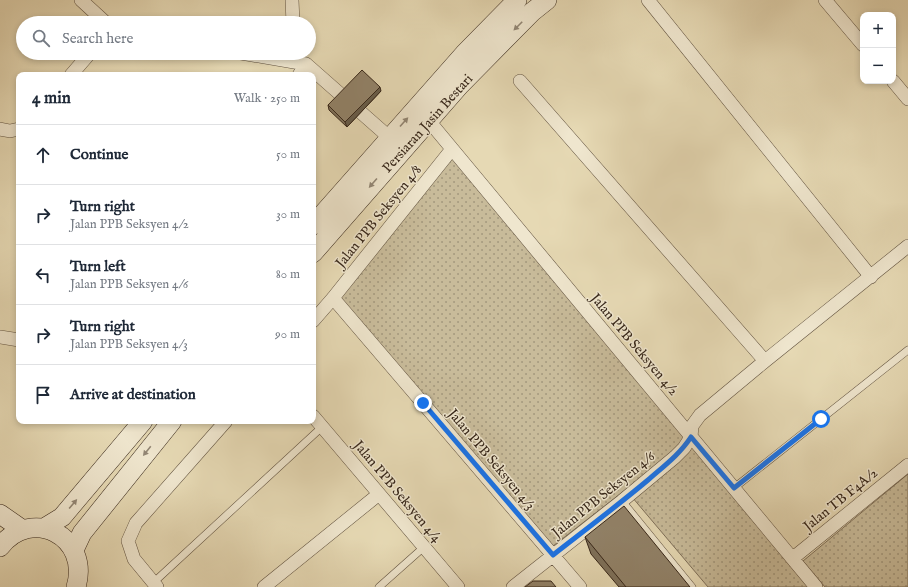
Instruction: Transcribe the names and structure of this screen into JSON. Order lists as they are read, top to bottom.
{
  "streets": {
    "street": [
      "Persiaran Jasin Bestari",
      "Jalan PPB Seksyen 4/8",
      "Jalan PPB Seksyen 4/2",
      "Jalan PPB Seksyen 4/3",
      "Jalan PPB Seksyen 4/4",
      "Jalan PPB Seksyen 4/6",
      "Jalan TB F4A/2"
    ]
  },
  "crossings": [
    ["Persiaran Jasin Bestari", "Jalan PPB Seksyen 4/2"],
    ["Jalan PPB Seksyen 4/8", "Jalan PPB Seksyen 4/2"],
    ["Jalan PPB Seksyen 4/8", "Jalan PPB Seksyen 4/3"],
    ["Jalan PPB Seksyen 4/2", "Jalan PPB Seksyen 4/6"],
    ["Jalan PPB Seksyen 4/2", "Jalan TB F4A/2"],
    ["Jalan PPB Seksyen 4/3", "Jalan PPB Seksyen 4/6"]
  ],
  "page": {
    "map_buttons": ["+", "−"],
    "search": "Search here",
    "heading": ["4 min", "Walk · 250 m"],
    "list": [
      ["Continue", "50 m"],
      ["Turn right", "Jalan PPB Seksyen 4/2", "30 m"],
      ["Turn left", "Jalan PPB Seksyen 4/6", "80 m"],
      ["Turn right", "Jalan PPB Seksyen 4/3", "90 m"],
      "Arrive at destination"
    ]
  }
}
